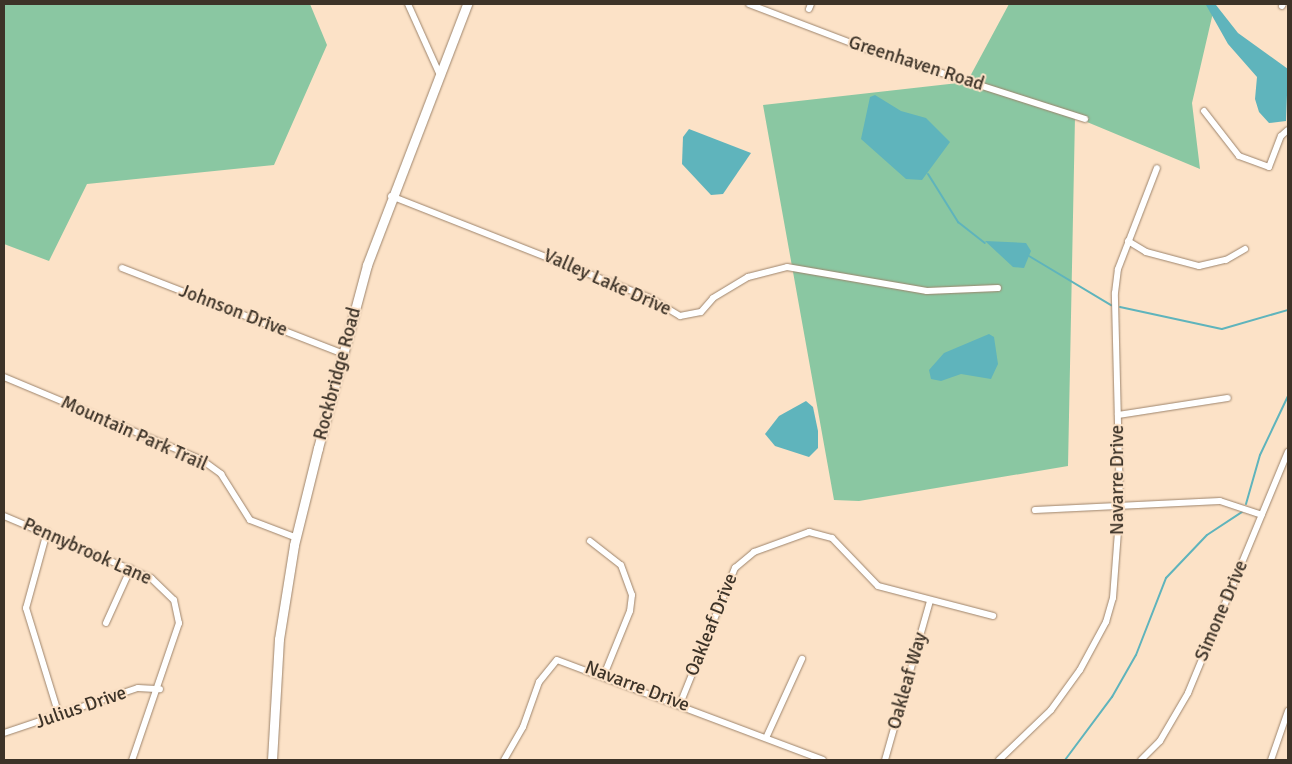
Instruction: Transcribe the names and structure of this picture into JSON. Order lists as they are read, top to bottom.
{
  "streets": {
    "main road": ["Rockbridge Road"],
    "street": [
      "Greenhaven Road",
      "Valley Lake Drive",
      "Johnson Drive",
      "Mountain Park Trail",
      "Navarre Drive",
      "Pennybrook Lane",
      "Simone Drive",
      "Oakleaf Drive",
      "Oakleaf Way",
      "Julius Drive"
    ]
  },
  "crossings": [
    ["Valley Lake Drive", "Rockbridge Road"],
    ["Johnson Drive", "Rockbridge Road"],
    ["Rockbridge Road", "Mountain Park Trail"],
    ["Navarre Drive", "Oakleaf Drive"],
    ["Pennybrook Lane", "Julius Drive"],
    ["Oakleaf Drive", "Oakleaf Way"]
  ]
}
